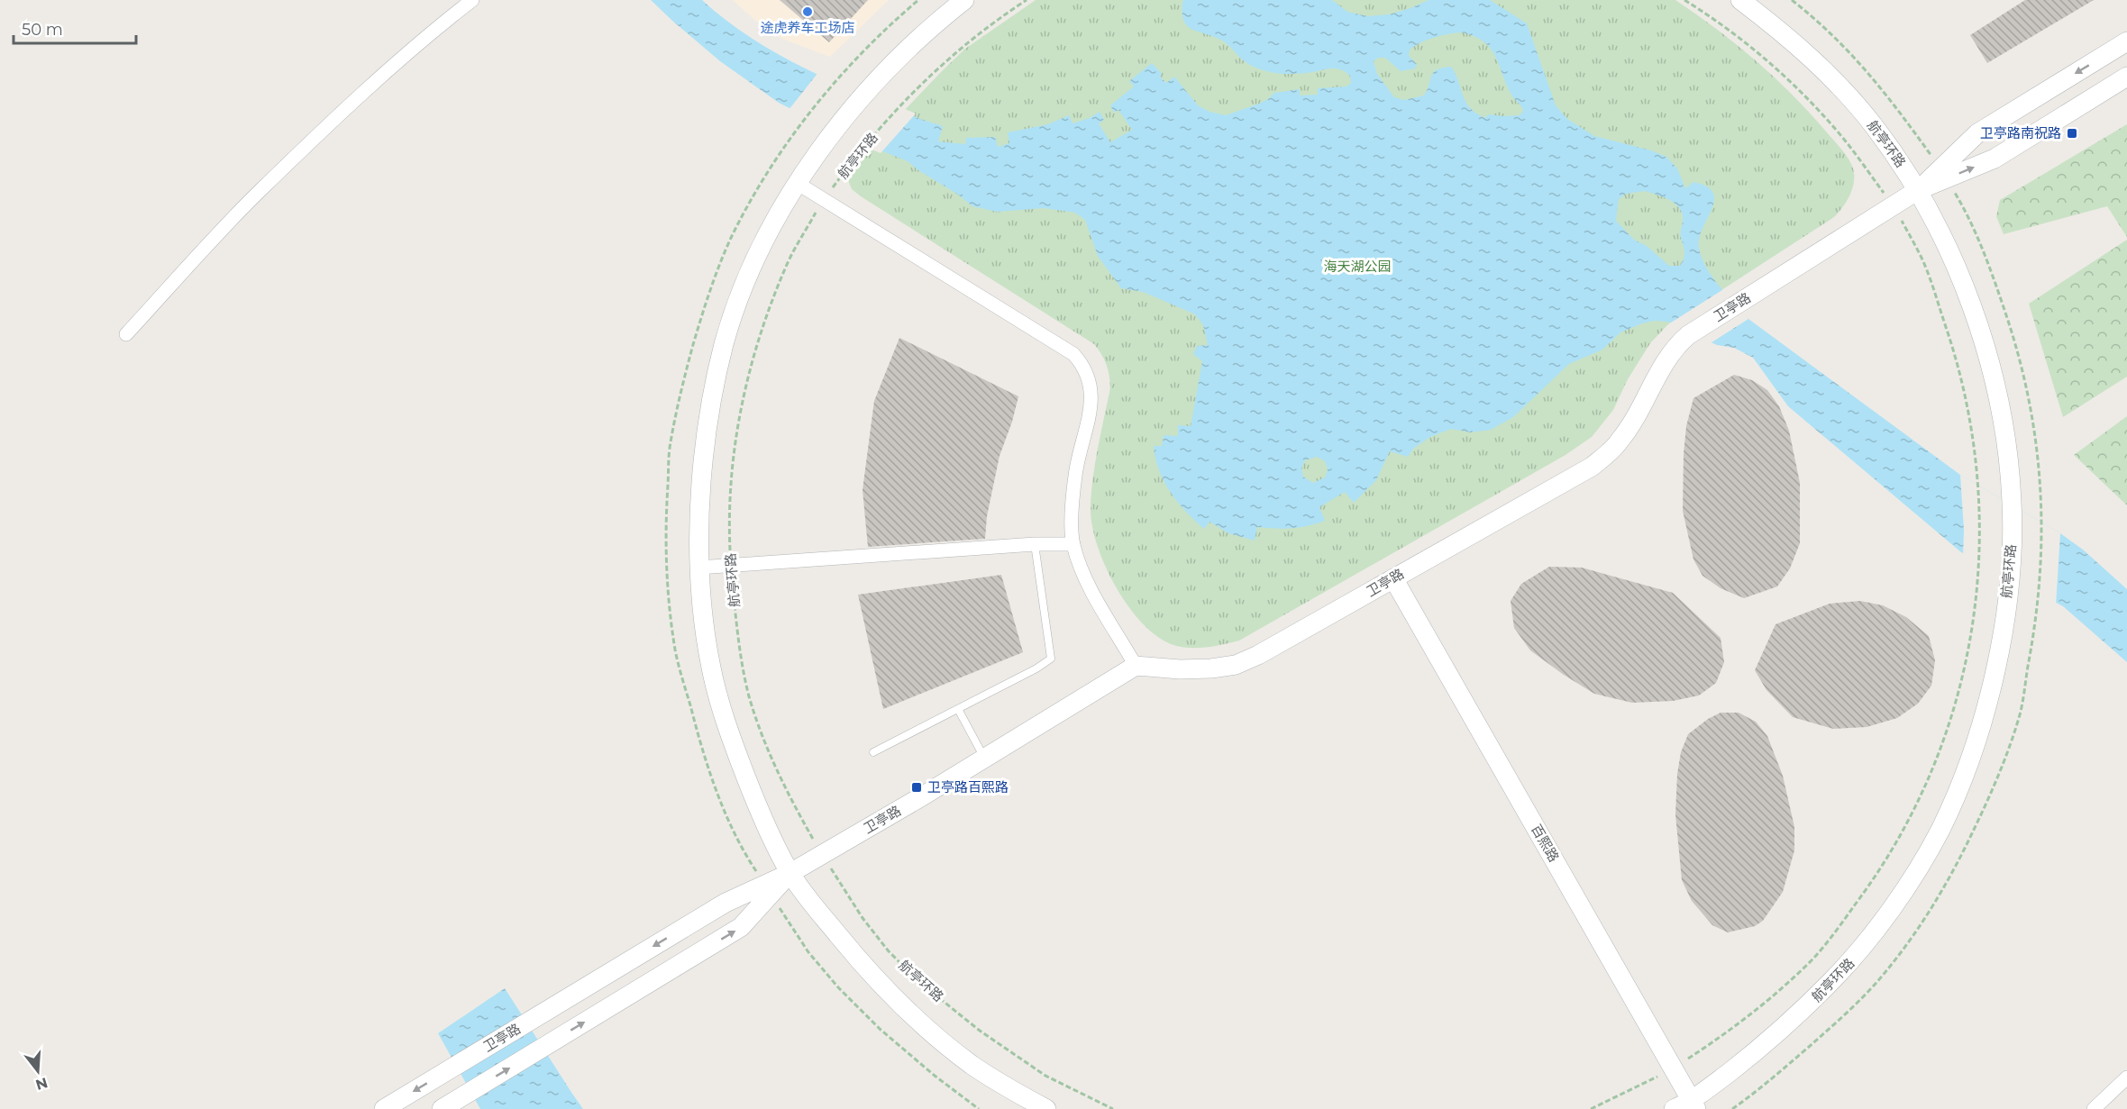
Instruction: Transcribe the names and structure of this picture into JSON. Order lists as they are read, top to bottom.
{
  "streets": {
    "street": ["航亭环路", "卫亭路", "百熙路"]
  },
  "crossings": [
    ["航亭环路", "卫亭路"],
    ["航亭环路", "百熙路"],
    ["卫亭路", "百熙路"]
  ],
  "parks": ["海天湖公园"],
  "places": {
    "other": ["途虎养车工场店"],
    "transit": ["卫亭路南祝路", "卫亭路百熙路"]
  },
  "scale_bar": "50 m",
  "north": "bottom"
}
